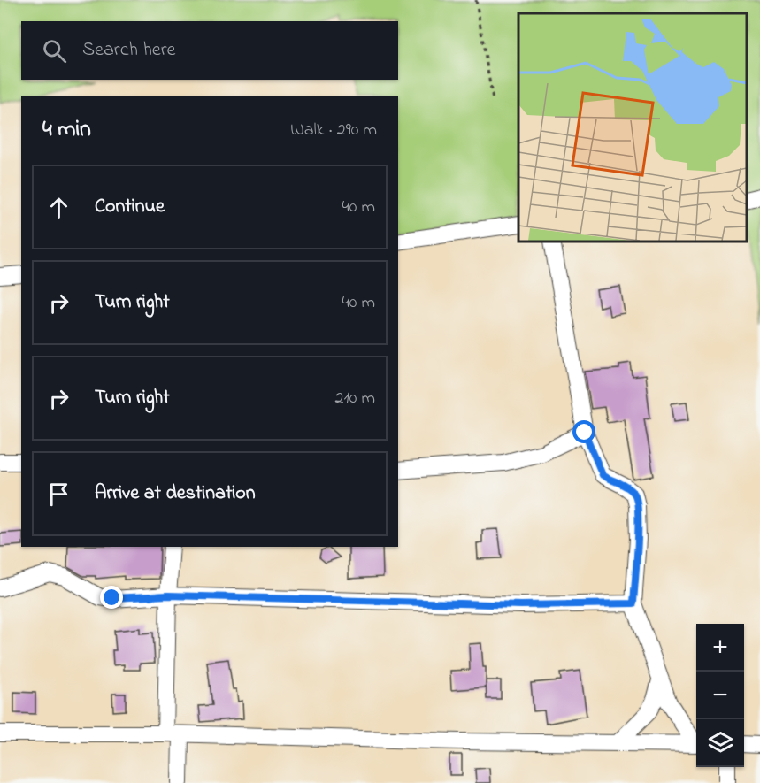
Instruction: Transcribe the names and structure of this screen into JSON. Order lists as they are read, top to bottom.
{
  "page": {
    "search": "Search here",
    "heading": ["4 min", "Walk · 290 m"],
    "list": [
      ["Continue", "40 m"],
      ["Turn right", "40 m"],
      ["Turn right", "210 m"],
      "Arrive at destination"
    ],
    "map_buttons": ["+", "−"]
  }
}
